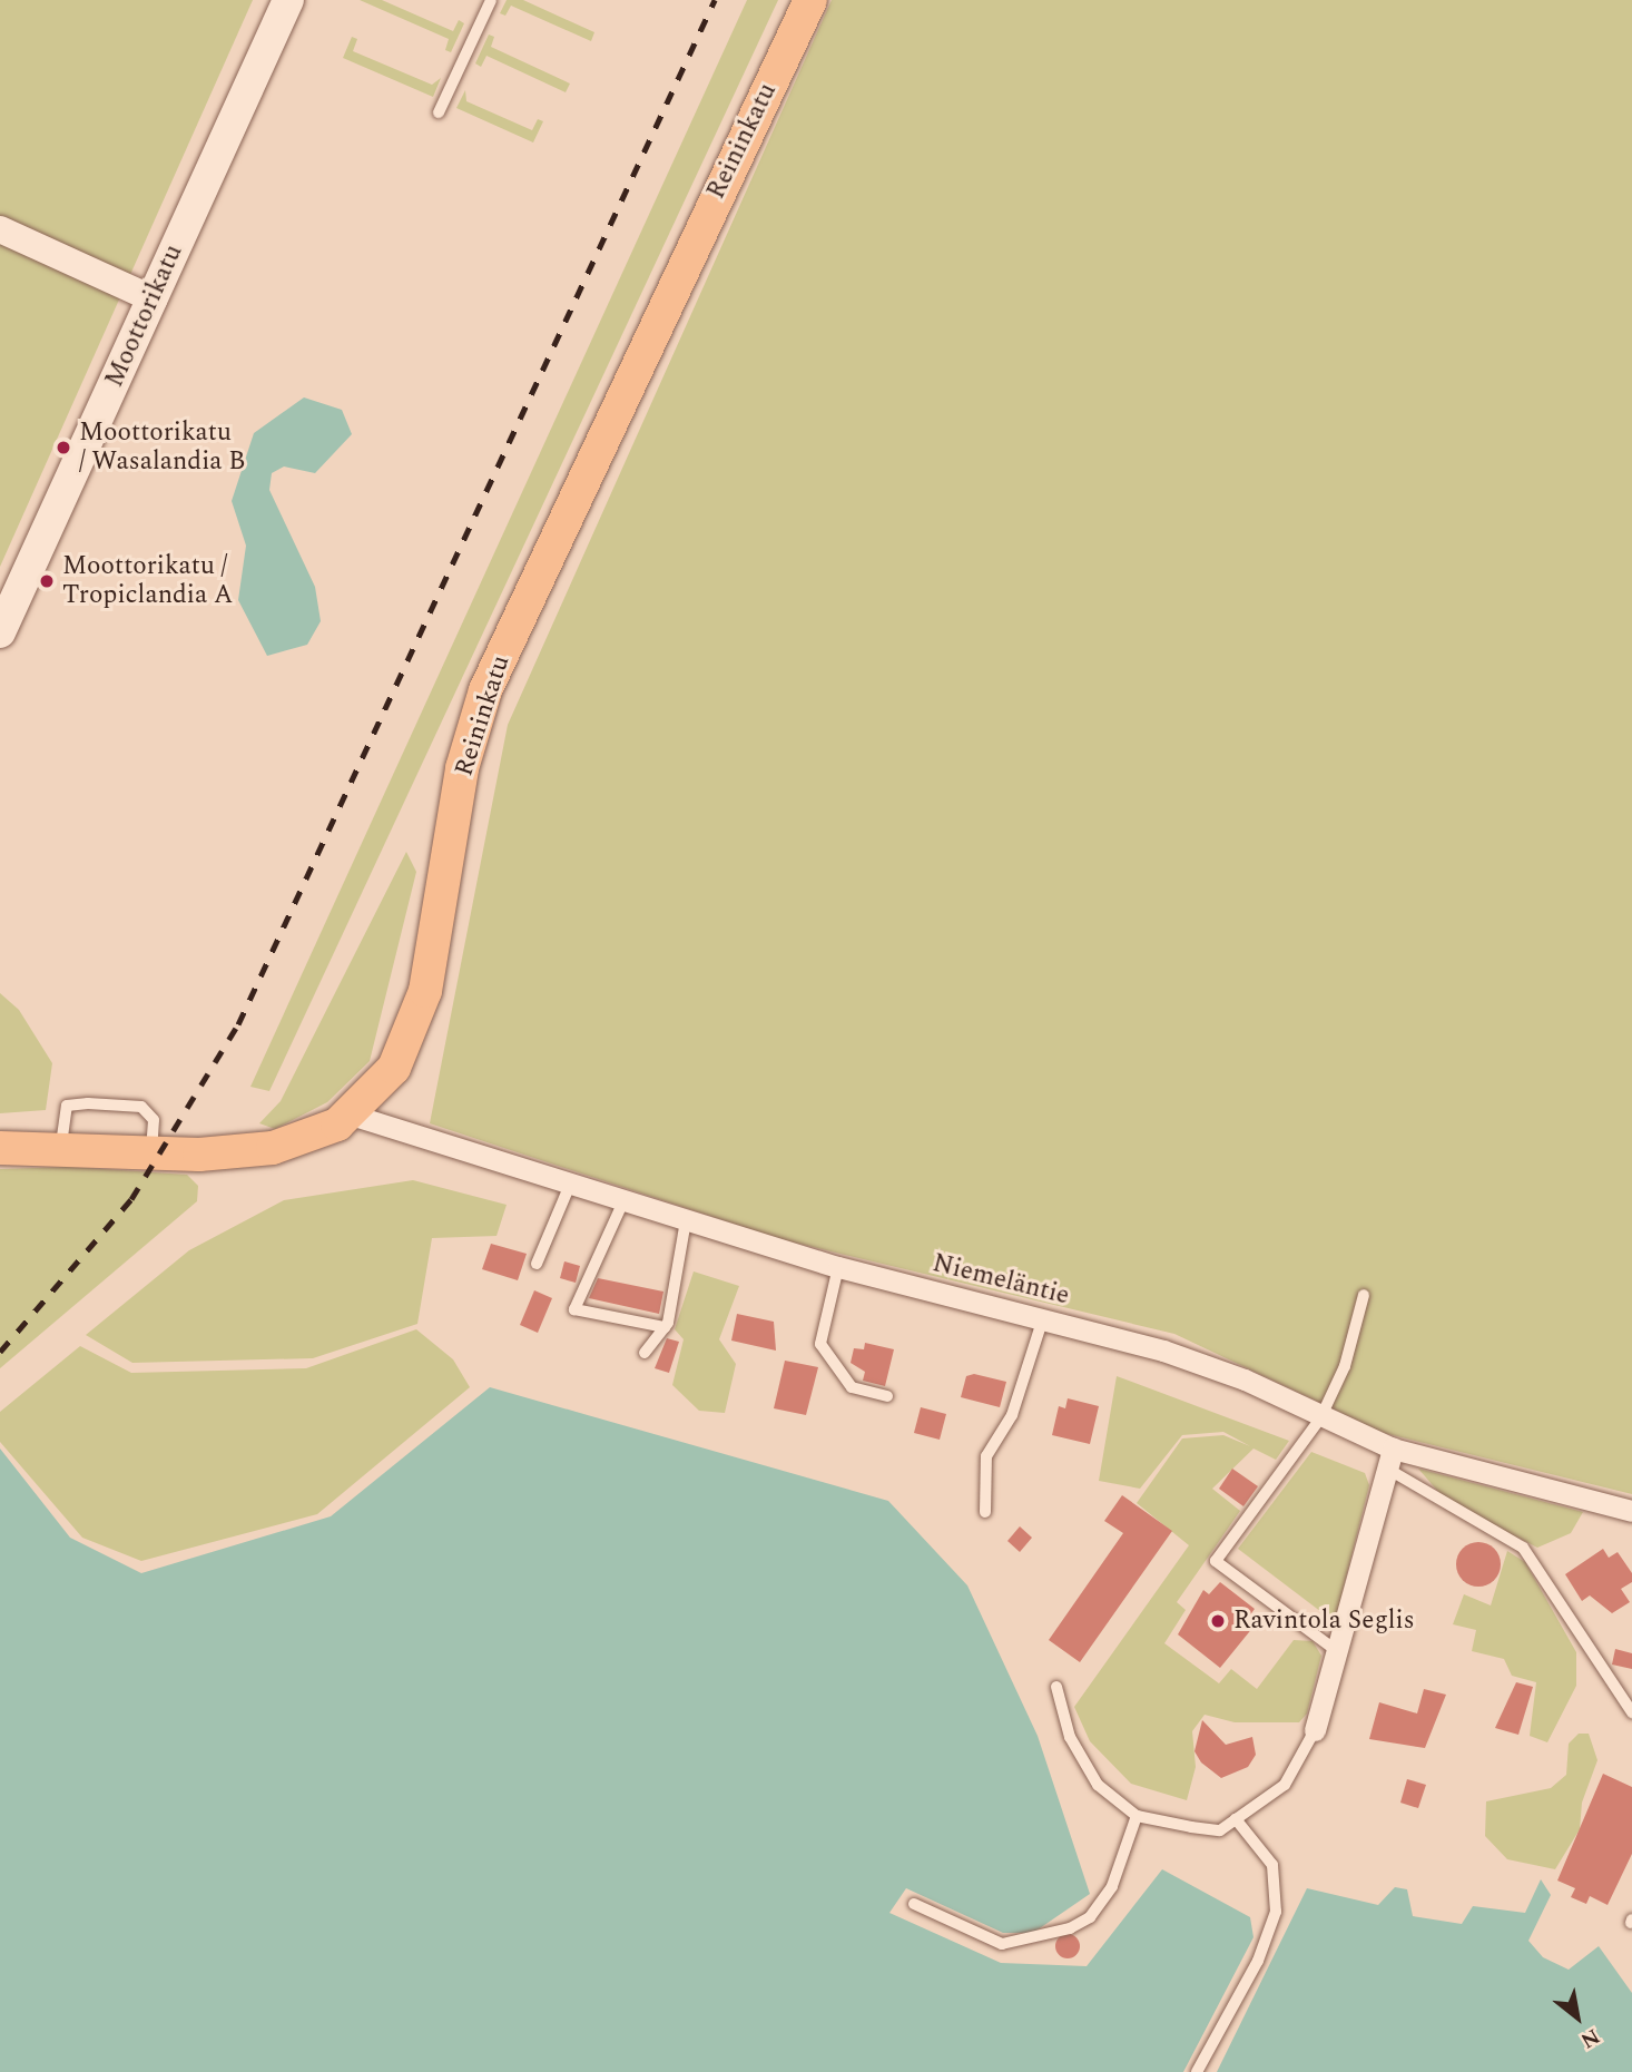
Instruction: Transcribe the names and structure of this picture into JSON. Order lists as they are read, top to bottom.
{
  "streets": {
    "main road": ["Reininkatu", "Moottorikatu"],
    "street": ["Niemeläntie"]
  },
  "crossings": [
    ["Reininkatu", "Niemeläntie"]
  ],
  "places": ["Moottorikatu / Wasalandia B", "Moottorikatu / Tropiclandia A", "Ravintola Seglis"],
  "north": "bottom right"
}
